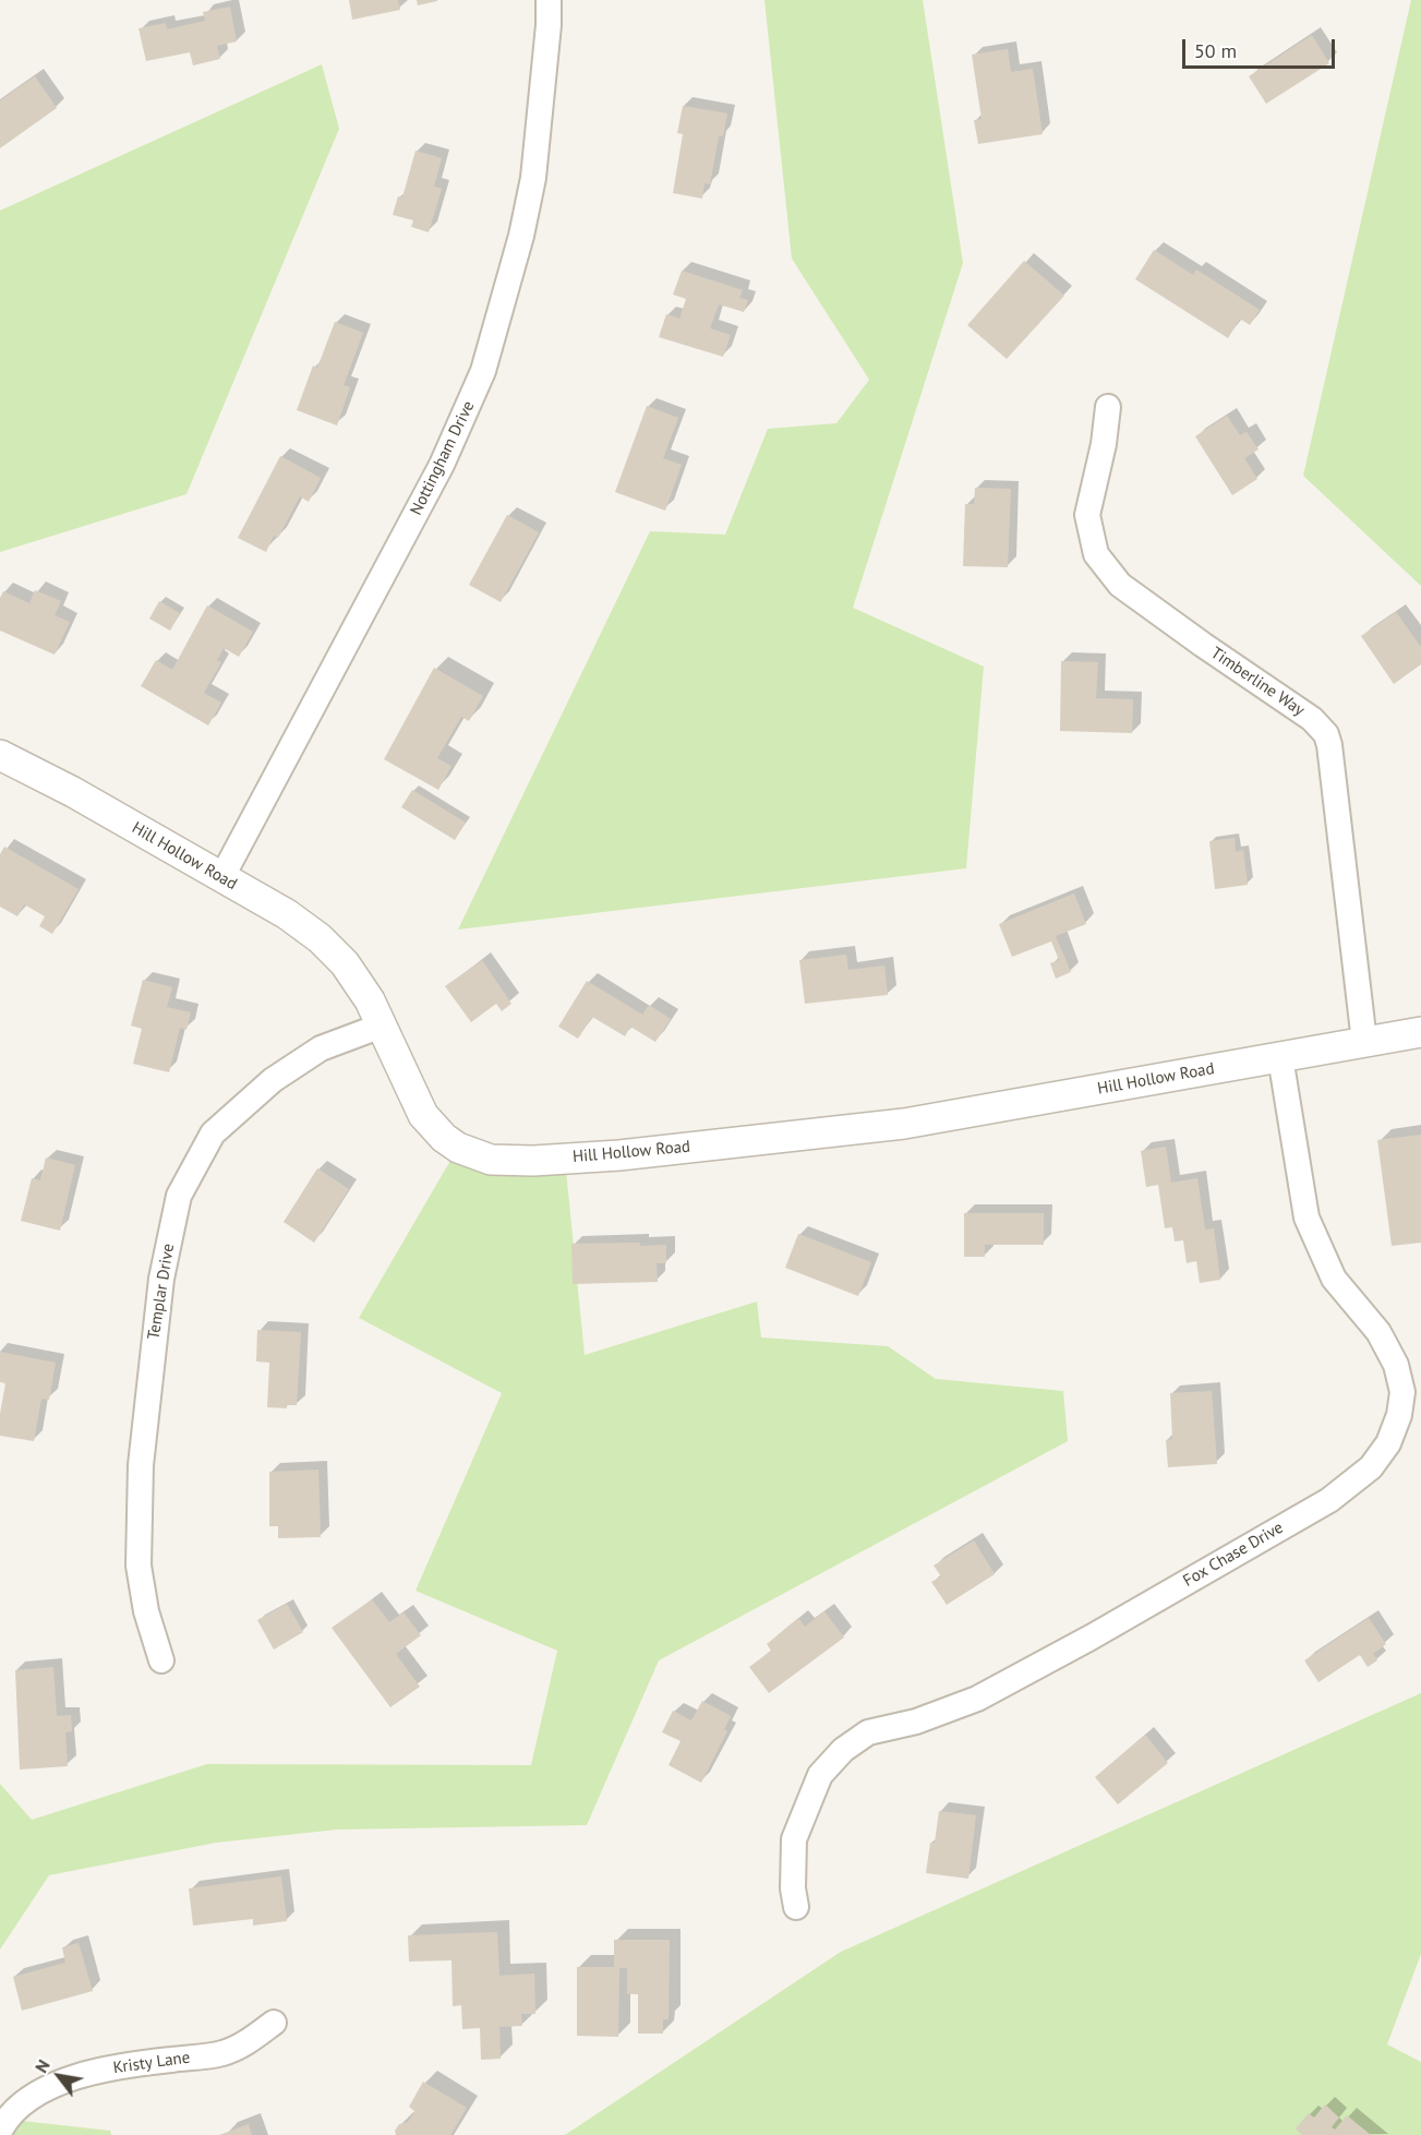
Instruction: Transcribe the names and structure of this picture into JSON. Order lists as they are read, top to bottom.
{
  "streets": {
    "street": [
      "Nottingham Drive",
      "Timberline Way",
      "Hill Hollow Road",
      "Templar Drive",
      "Fox Chase Drive",
      "Kristy Lane"
    ]
  },
  "crossings": [
    ["Nottingham Drive", "Hill Hollow Road"],
    ["Timberline Way", "Hill Hollow Road"],
    ["Hill Hollow Road", "Templar Drive"],
    ["Hill Hollow Road", "Fox Chase Drive"]
  ],
  "scale_bar": "50 m",
  "north": "top left"
}
